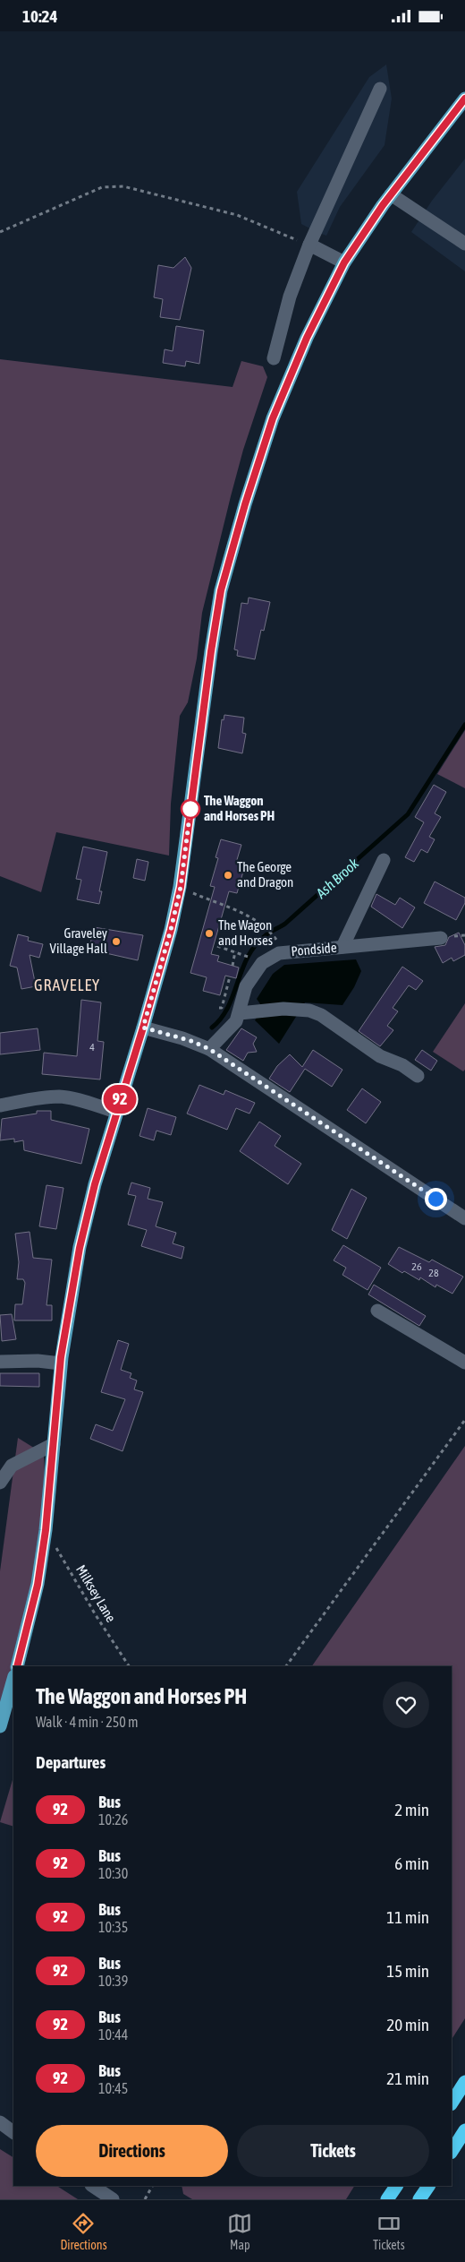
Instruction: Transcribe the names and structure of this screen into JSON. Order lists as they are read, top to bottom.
{
  "streets": {
    "street": ["Pondside"],
    "path": ["Milksey Lane"]
  },
  "districts": ["GRAVELEY"],
  "water": ["Ash Brook"],
  "places": [
    "The Waggon and Horses PH",
    "The George and Dragon",
    "The Wagon and Horses",
    "Graveley Village Hall"
  ],
  "lines": ["bus line 92"],
  "house_numbers": ["4", "26", "28"],
  "page": {
    "status": "10:24",
    "on_map": "92",
    "heading": [
      ["The Waggon and Horses PH", "Walk · 4 min · 250 m"],
      "Departures"
    ],
    "list": [
      {
        "mark": "92",
        "name": "Bus",
        "note": "10:26",
        "value": "2 min"
      },
      {
        "mark": "92",
        "name": "Bus",
        "note": "10:30",
        "value": "6 min"
      },
      {
        "mark": "92",
        "name": "Bus",
        "note": "10:35",
        "value": "11 min"
      },
      {
        "mark": "92",
        "name": "Bus",
        "note": "10:39",
        "value": "15 min"
      },
      {
        "mark": "92",
        "name": "Bus",
        "note": "10:44",
        "value": "20 min"
      },
      {
        "mark": "92",
        "name": "Bus",
        "note": "10:45",
        "value": "21 min"
      }
    ],
    "buttons": ["Directions", "Tickets"],
    "tabs": ["Directions", "Map", "Tickets"]
  }
}
